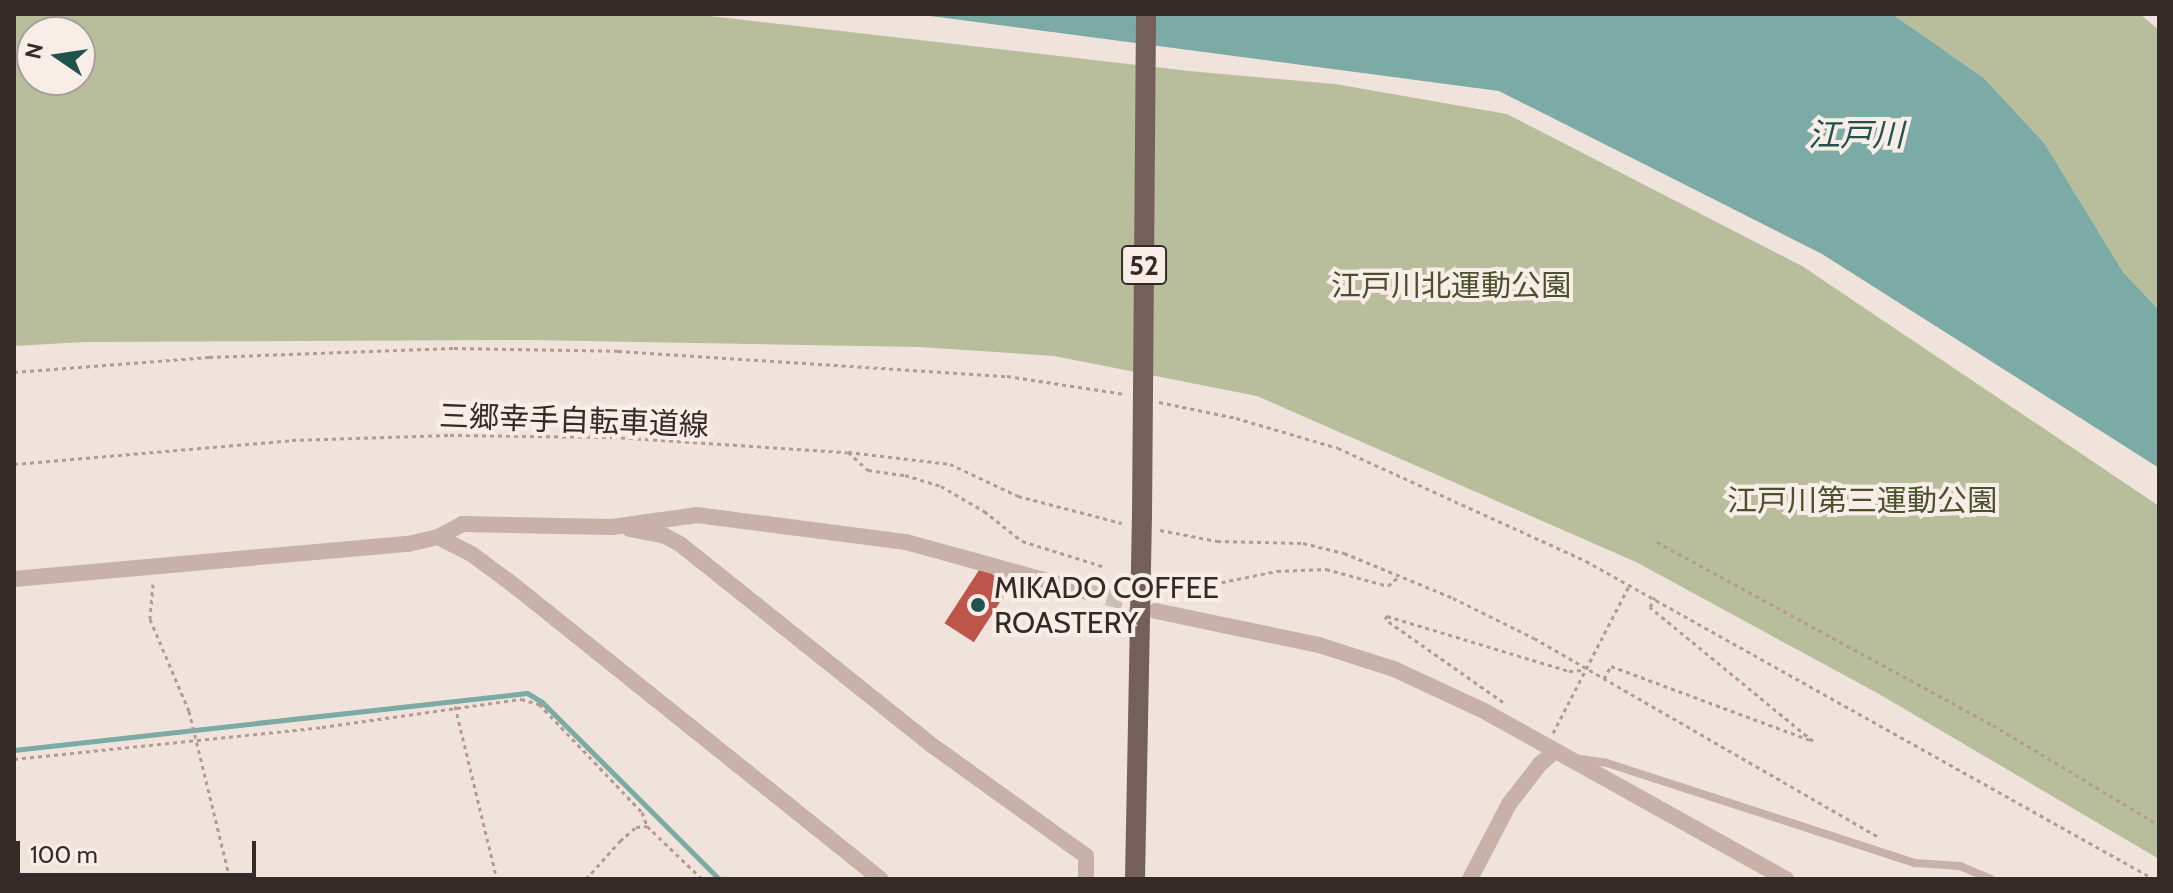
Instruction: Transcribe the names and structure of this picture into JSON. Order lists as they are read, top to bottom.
{
  "streets": {
    "main road": ["52"],
    "path": ["三郷幸手自転車道線"]
  },
  "water": ["江戸川"],
  "parks": ["江戸川北運動公園", "江戸川第三運動公園"],
  "places": ["MIKADO COFFEE ROASTERY"],
  "scale_bar": "100 m",
  "north": "left"
}
